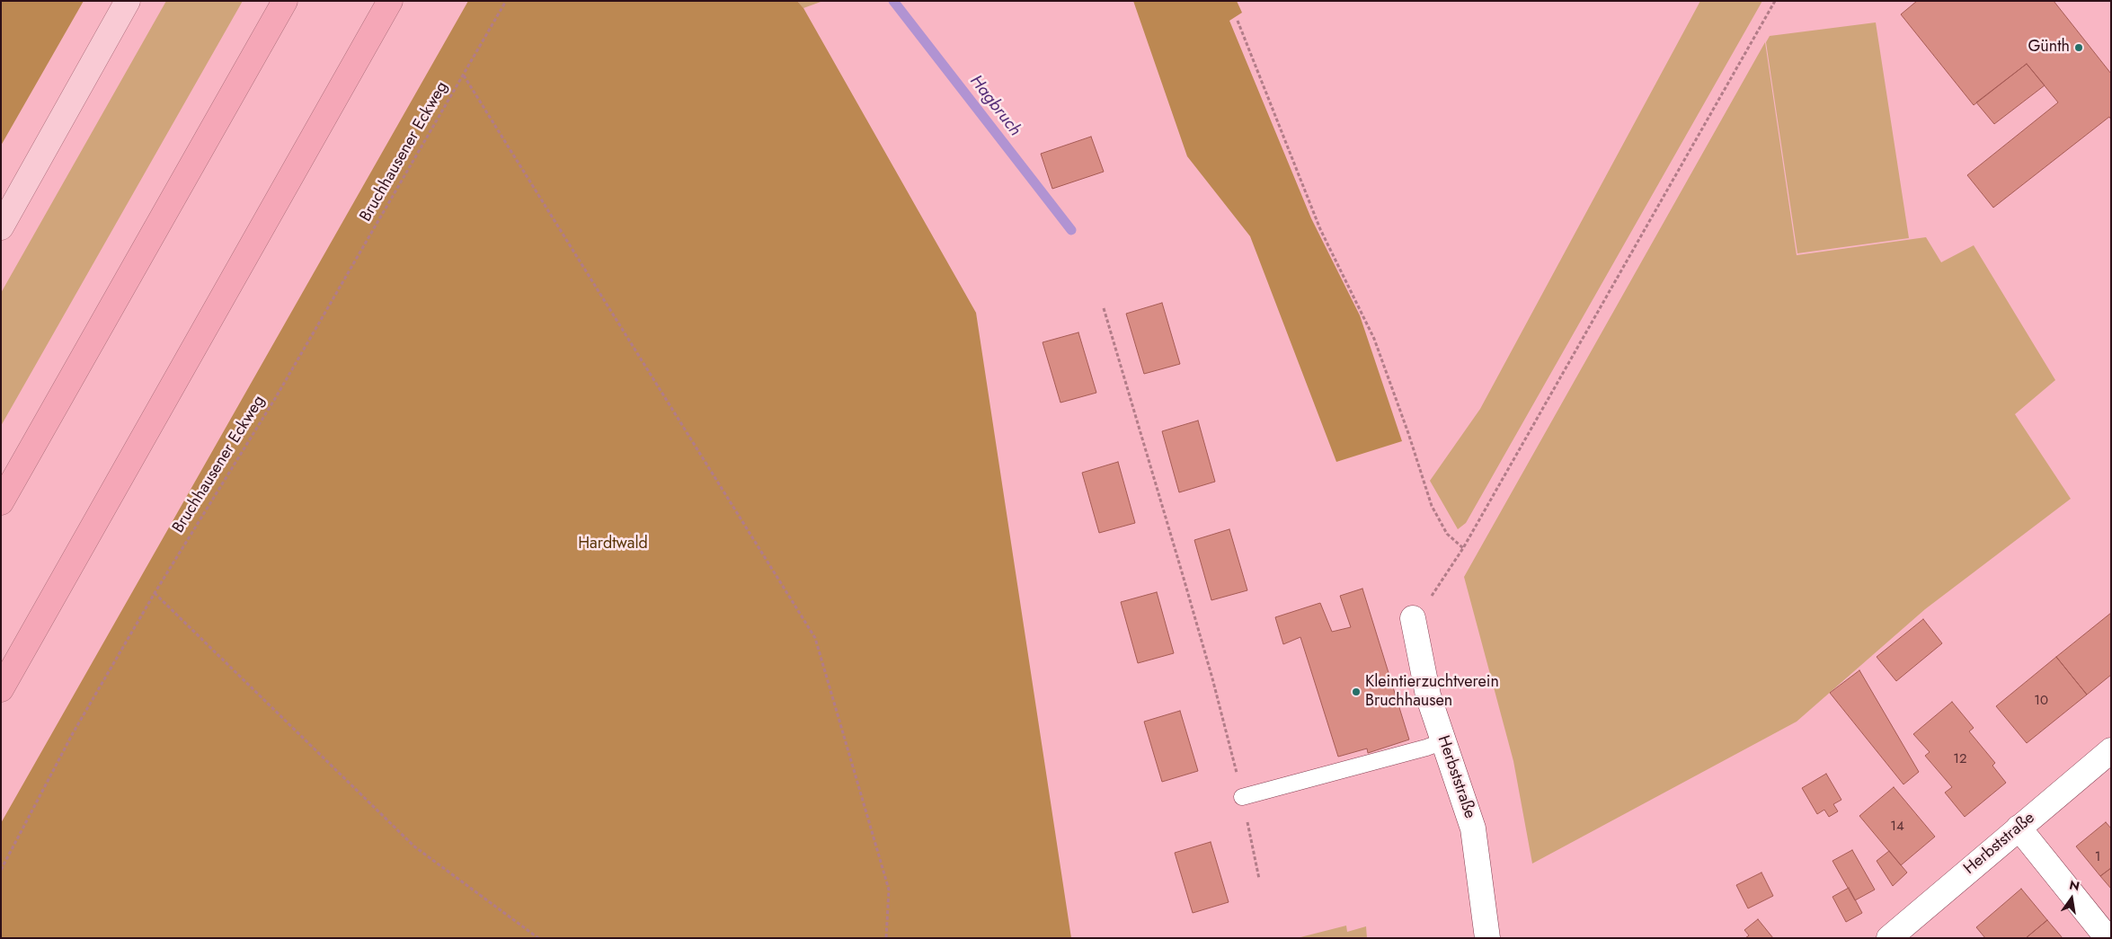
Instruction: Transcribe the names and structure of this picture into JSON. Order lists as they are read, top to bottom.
{
  "streets": {
    "street": ["Herbststraße"],
    "path": ["Bruchhausener Eckweg"]
  },
  "water": ["Hagbruch"],
  "parks": ["Hardtwald"],
  "places": ["Günth", "Kleintierzuchtverein Bruchhausen"],
  "house_numbers": [
    "10",
    "12",
    "14",
    "1"
  ],
  "north": "top"
}
